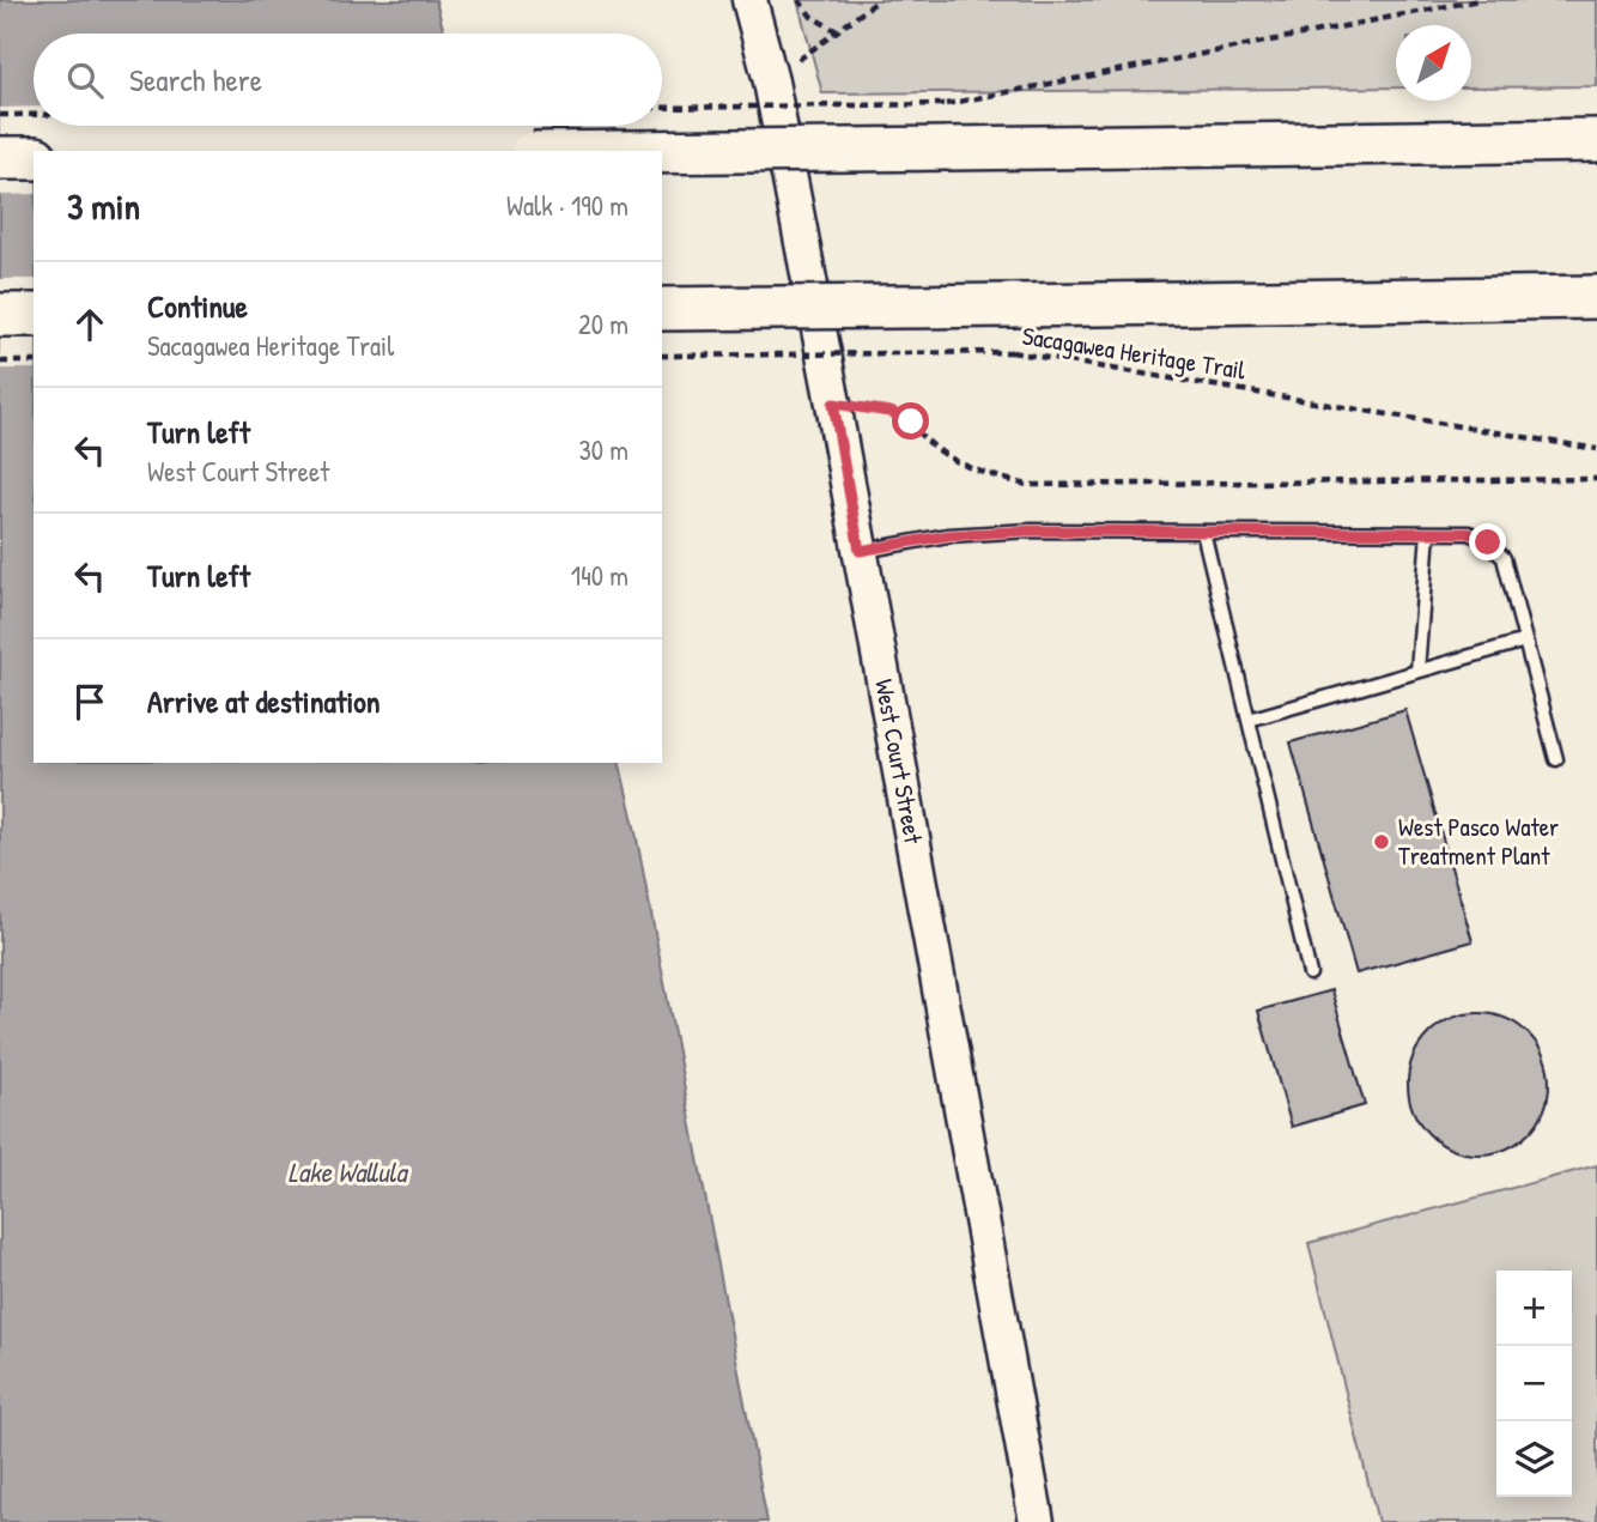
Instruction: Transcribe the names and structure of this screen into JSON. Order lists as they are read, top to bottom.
{
  "streets": {
    "main road": ["West Court Street"],
    "path": ["Sacagawea Heritage Trail"]
  },
  "water": ["Lake Wallula"],
  "places": ["West Pasco Water Treatment Plant"],
  "north": "top right",
  "page": {
    "search": "Search here",
    "heading": ["3 min", "Walk · 190 m"],
    "list": [
      ["Continue", "Sacagawea Heritage Trail", "20 m"],
      ["Turn left", "West Court Street", "30 m"],
      ["Turn left", "140 m"],
      "Arrive at destination"
    ],
    "map_buttons": ["+", "−"]
  }
}
